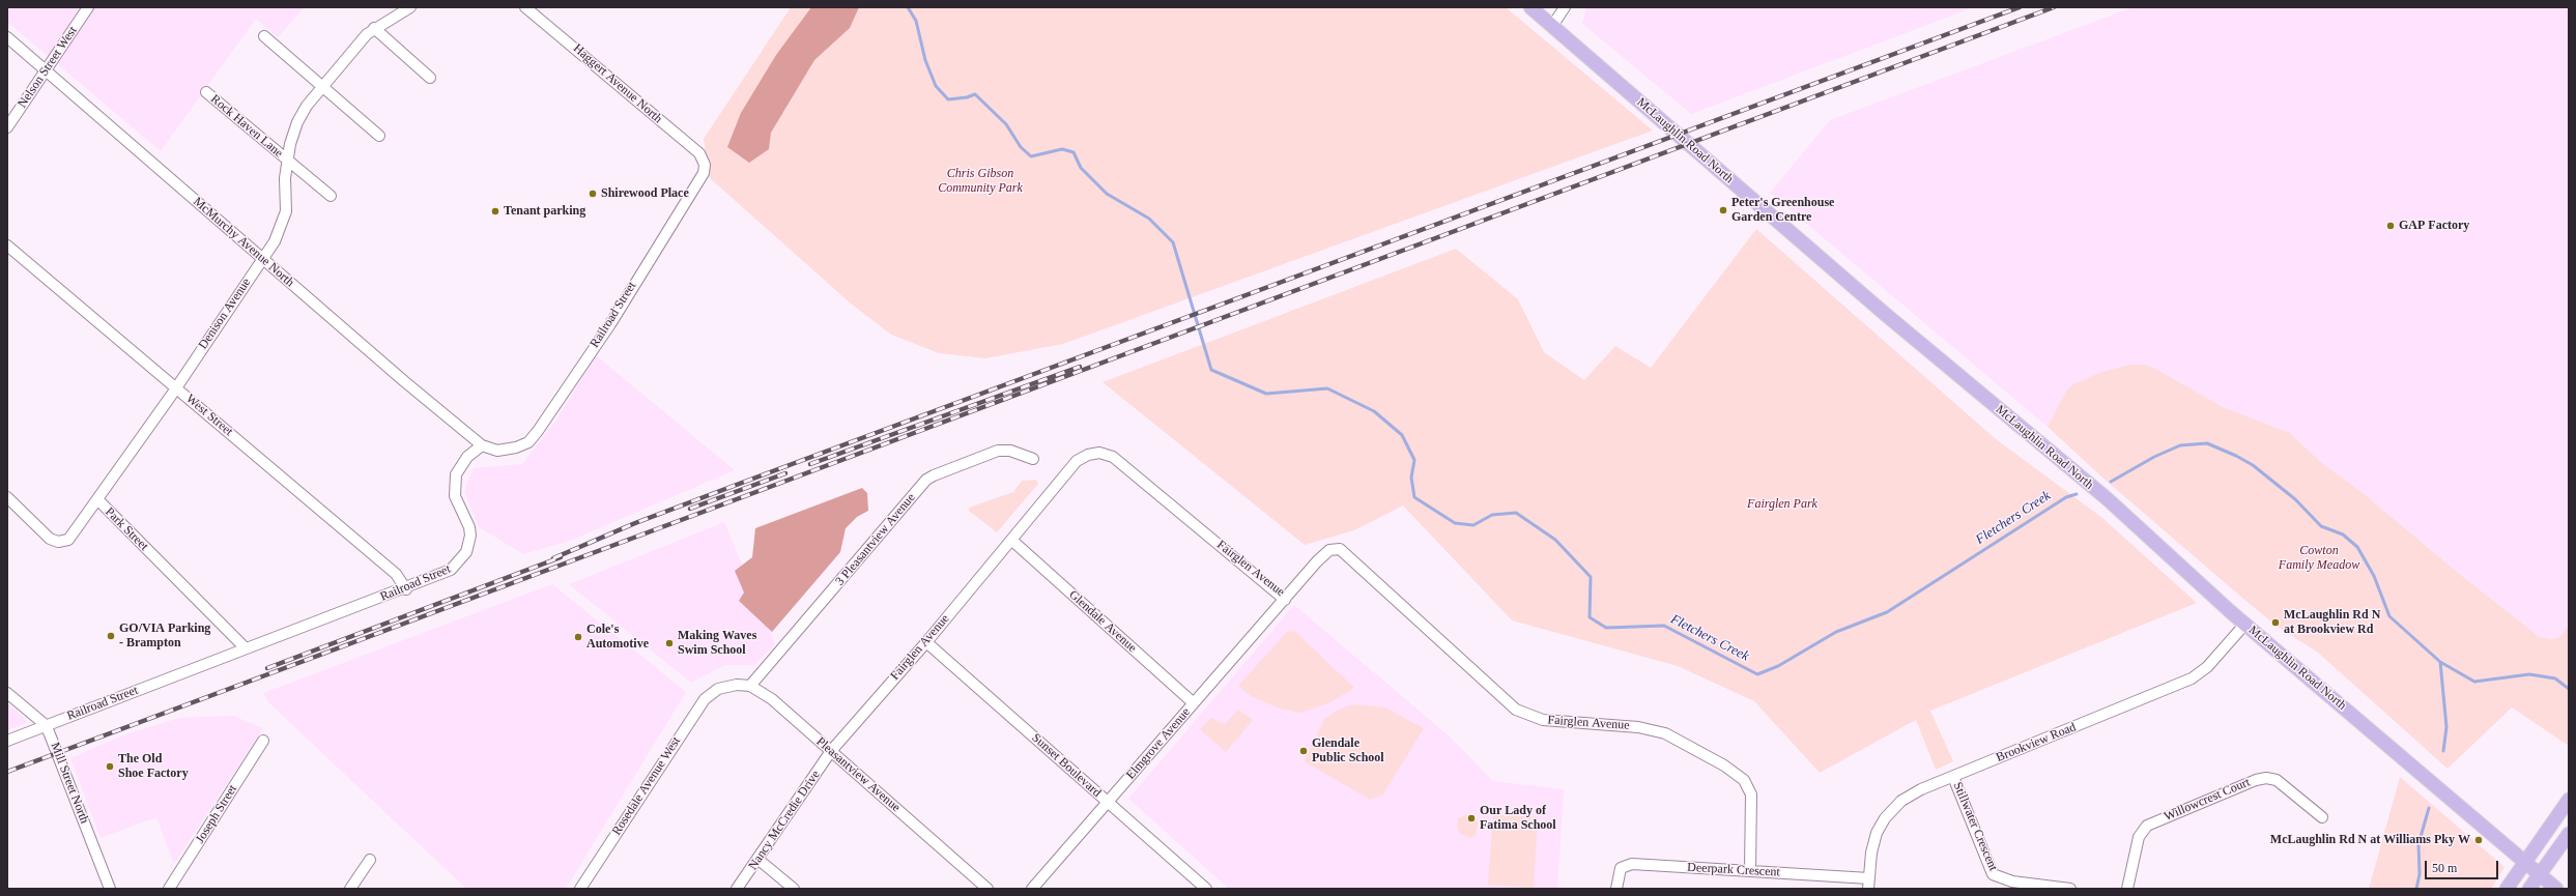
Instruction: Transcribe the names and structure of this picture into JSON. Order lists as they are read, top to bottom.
{
  "streets": {
    "main road": ["McLaughlin Road North"],
    "street": [
      "Nelson Street West",
      "Haggert Avenue North",
      "Rock Haven Lane",
      "McMurchy Avenue North",
      "Denison Avenue",
      "Railroad Street",
      "West Street",
      "Park Street",
      "3 Pleasantview Avenue",
      "Fairglen Avenue",
      "Glendale Avenue",
      "Brookview Road",
      "Elmgrove Avenue",
      "Sunset Boulevard",
      "Pleasantview Avenue",
      "Mill Street North",
      "Rosedale Avenue West",
      "Willowcrest Court",
      "Joseph Street",
      "Nancy McCredie Drive",
      "Stillwater Crescent",
      "Deerpark Crescent"
    ]
  },
  "crossings": [
    ["Nelson Street West", "McMurchy Avenue North"],
    ["Haggert Avenue North", "Railroad Street"],
    ["Rock Haven Lane", "Denison Avenue"],
    ["McLaughlin Road North", "Brookview Road"],
    ["McMurchy Avenue North", "Denison Avenue"],
    ["McMurchy Avenue North", "Railroad Street"],
    ["Denison Avenue", "West Street"],
    ["Denison Avenue", "Park Street"],
    ["Railroad Street", "West Street"],
    ["Railroad Street", "Park Street"],
    ["Railroad Street", "Mill Street North"],
    ["3 Pleasantview Avenue", "Pleasantview Avenue"],
    ["3 Pleasantview Avenue", "Rosedale Avenue West"],
    ["Fairglen Avenue", "Glendale Avenue"],
    ["Fairglen Avenue", "Elmgrove Avenue"],
    ["Fairglen Avenue", "Sunset Boulevard"],
    ["Fairglen Avenue", "Pleasantview Avenue"],
    ["Fairglen Avenue", "Nancy McCredie Drive"],
    ["Fairglen Avenue", "Deerpark Crescent"],
    ["Glendale Avenue", "Elmgrove Avenue"],
    ["Brookview Road", "Stillwater Crescent"],
    ["Brookview Road", "Deerpark Crescent"],
    ["Elmgrove Avenue", "Sunset Boulevard"],
    ["Pleasantview Avenue", "Rosedale Avenue West"],
    ["Pleasantview Avenue", "Nancy McCredie Drive"]
  ],
  "water": ["Fletchers Creek"],
  "parks": ["Chris Gibson Community Park", "Fairglen Park", "Cowton Family Meadow"],
  "places": [
    "Shirewood Place",
    "Peter's Greenhouse Garden Centre",
    "Tenant parking",
    "GAP Factory",
    "McLaughlin Rd N at Brookview Rd",
    "GO/VIA Parking - Brampton",
    "Cole's Automotive",
    "Making Waves Swim School",
    "Glendale Public School",
    "The Old Shoe Factory",
    "Our Lady of Fatima School",
    "McLaughlin Rd N at Williams Pky W"
  ],
  "scale_bar": "50 m"
}
